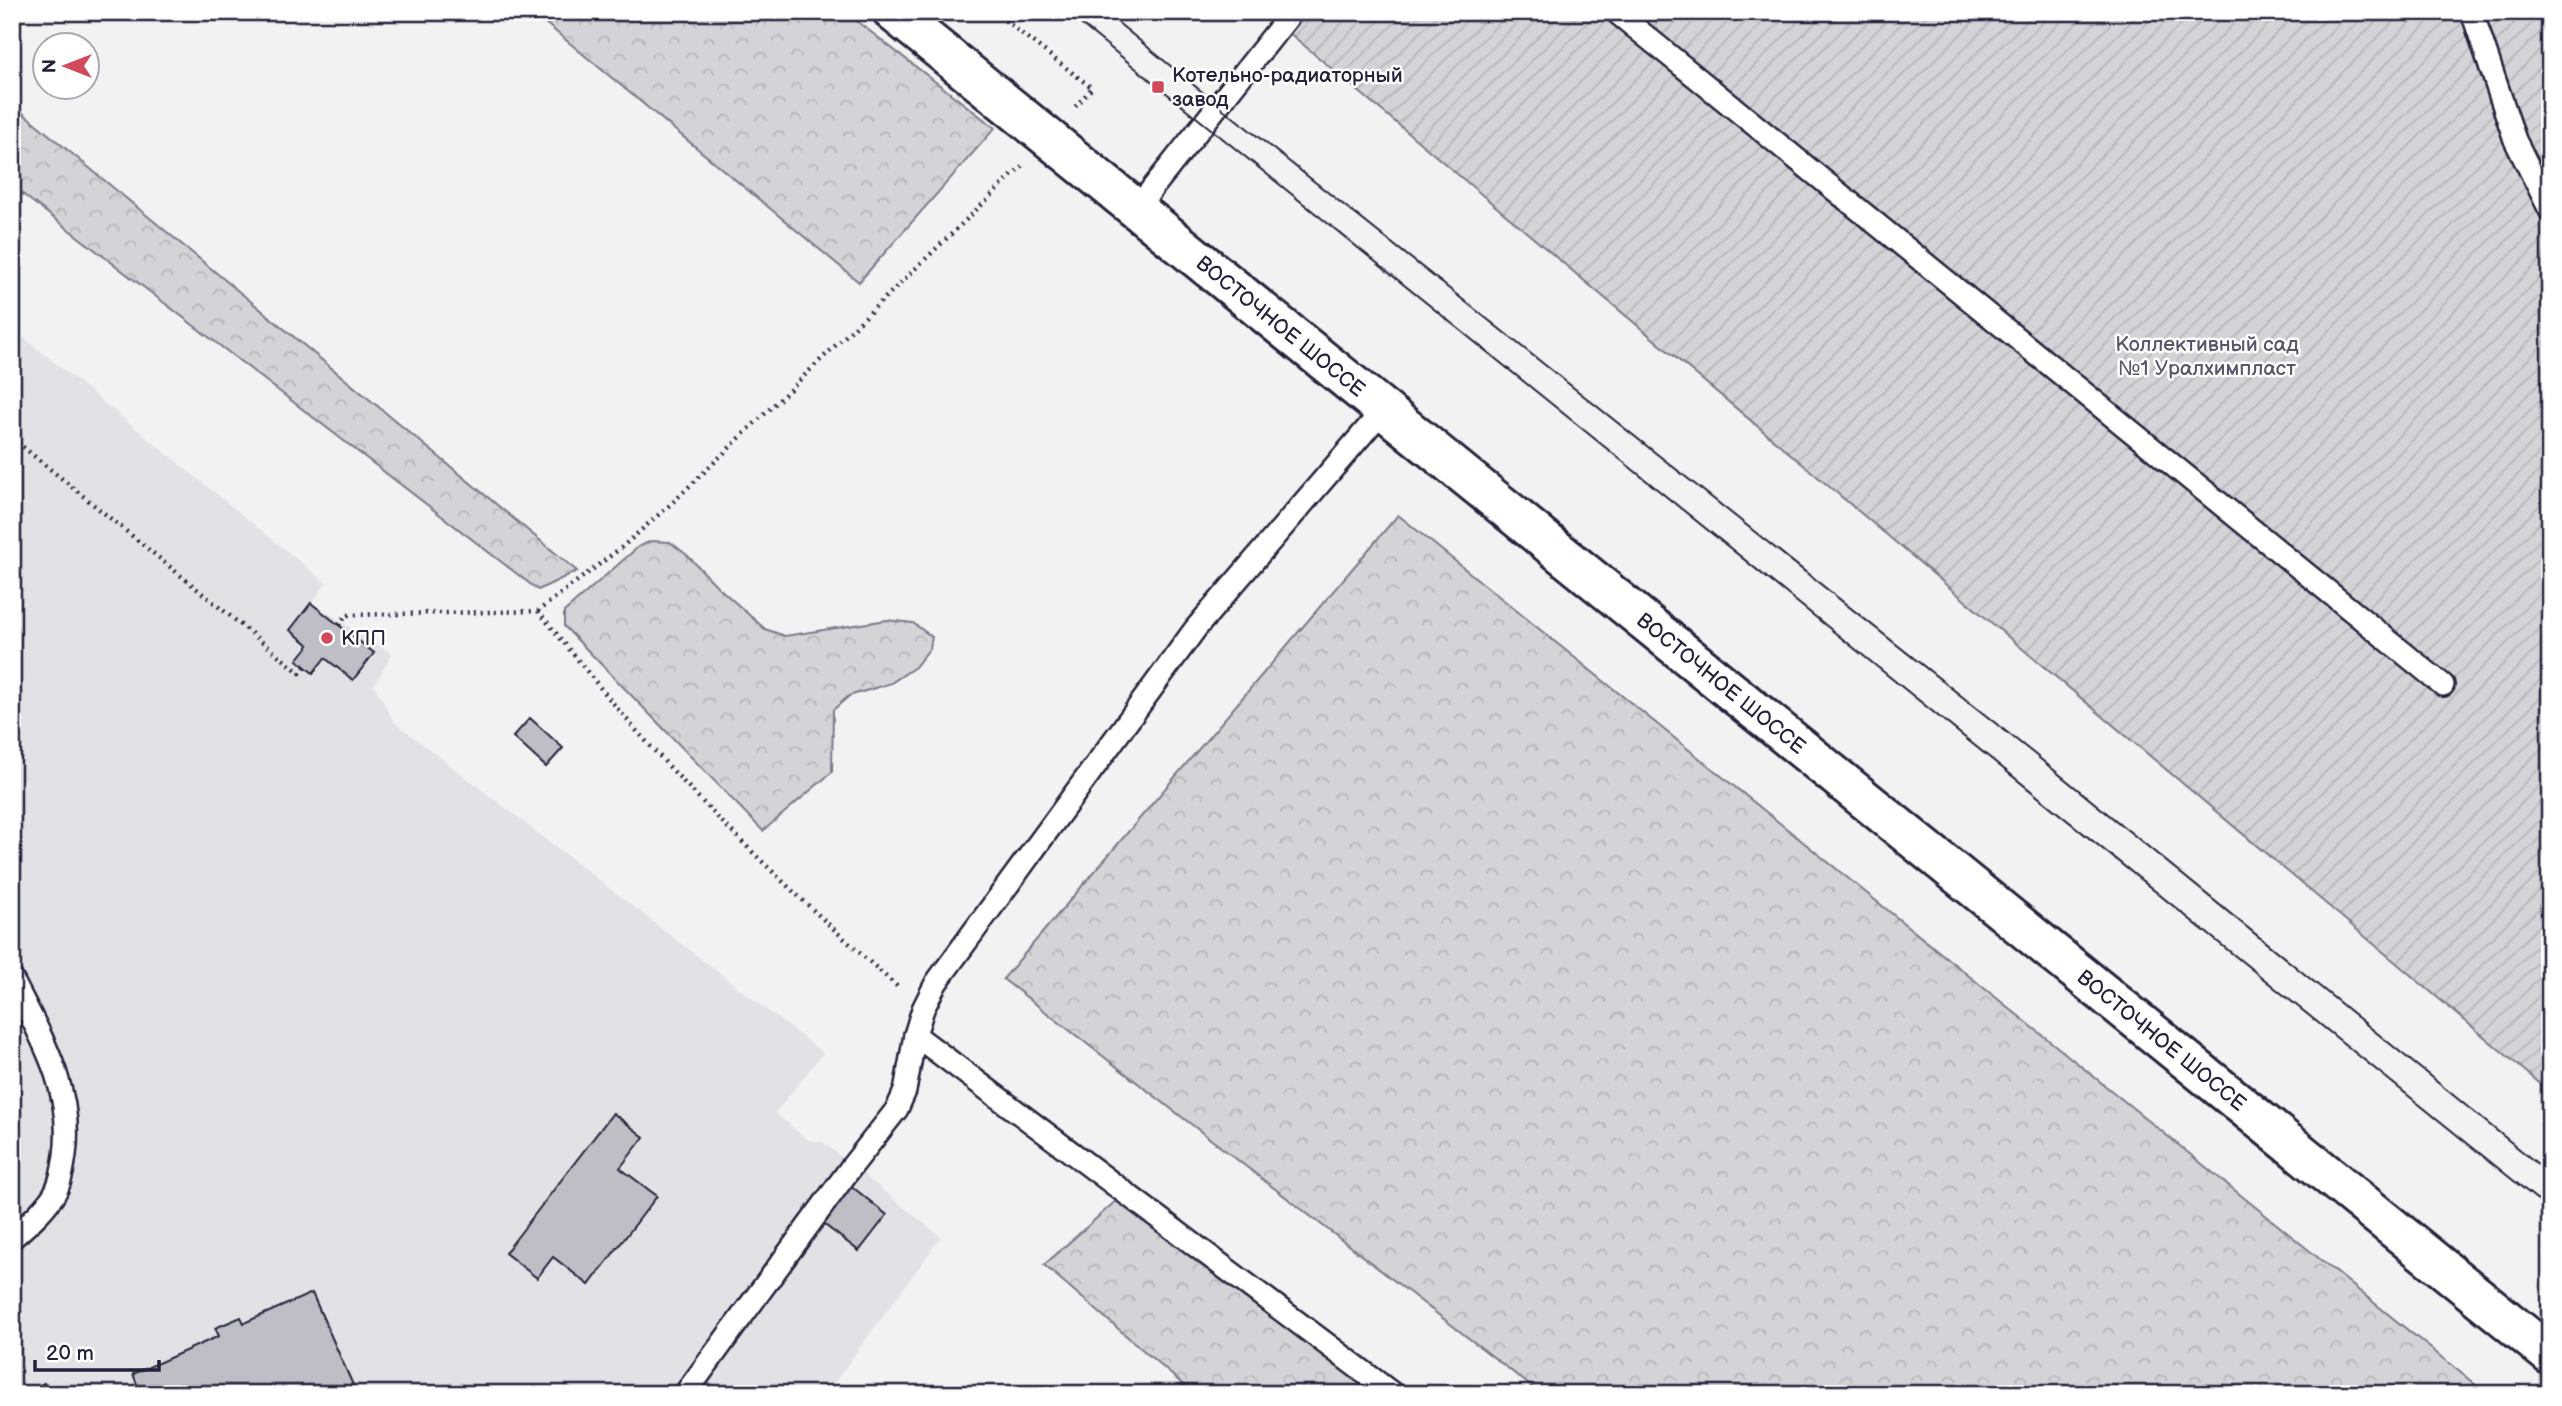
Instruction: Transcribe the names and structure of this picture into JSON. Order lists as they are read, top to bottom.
{
  "streets": {
    "main road": ["ВОСТОЧНОЕ ШОССЕ"]
  },
  "parks": ["Коллективный сад №1 Уралхимпласт"],
  "places": {
    "transit": ["Котельно-радиаторный завод"],
    "other": ["КПП"]
  },
  "scale_bar": "20 m",
  "north": "left"
}
